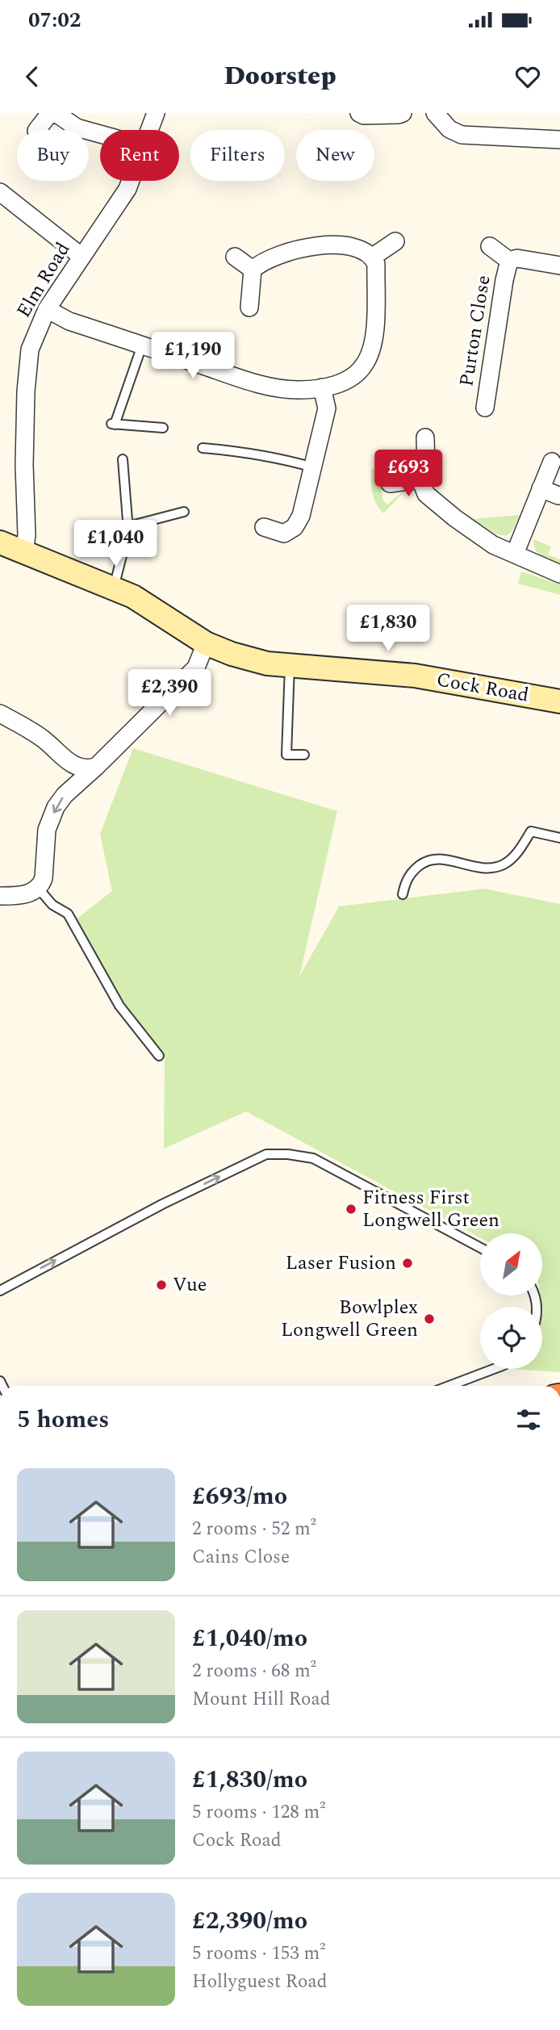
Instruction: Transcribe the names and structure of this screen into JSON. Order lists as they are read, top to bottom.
{
  "streets": {
    "street": ["Elm Road", "Purton Close", "Cock Road"]
  },
  "crossings": [
    ["Elm Road", "Cock Road"]
  ],
  "places": [
    "Fitness First Longwell Green",
    "Laser Fusion",
    "Vue",
    "Bowlplex Longwell Green"
  ],
  "north": "top right",
  "page": {
    "status": "07:02",
    "header": "Doorstep",
    "chip": [
      "Buy",
      "Rent",
      "Filters",
      "New"
    ],
    "price": [
      "£1,190",
      "£693",
      "£1,040",
      "£1,830",
      "£2,390"
    ],
    "heading": "5 homes",
    "list": [
      {
        "name": "£693/mo",
        "note": "2 rooms · 52 m² · Cains Close"
      },
      {
        "name": "£1,040/mo",
        "note": "2 rooms · 68 m² · Mount Hill Road"
      },
      {
        "name": "£1,830/mo",
        "note": "5 rooms · 128 m² · Cock Road"
      },
      {
        "name": "£2,390/mo",
        "note": "5 rooms · 153 m² · Hollyguest Road"
      }
    ]
  }
}
